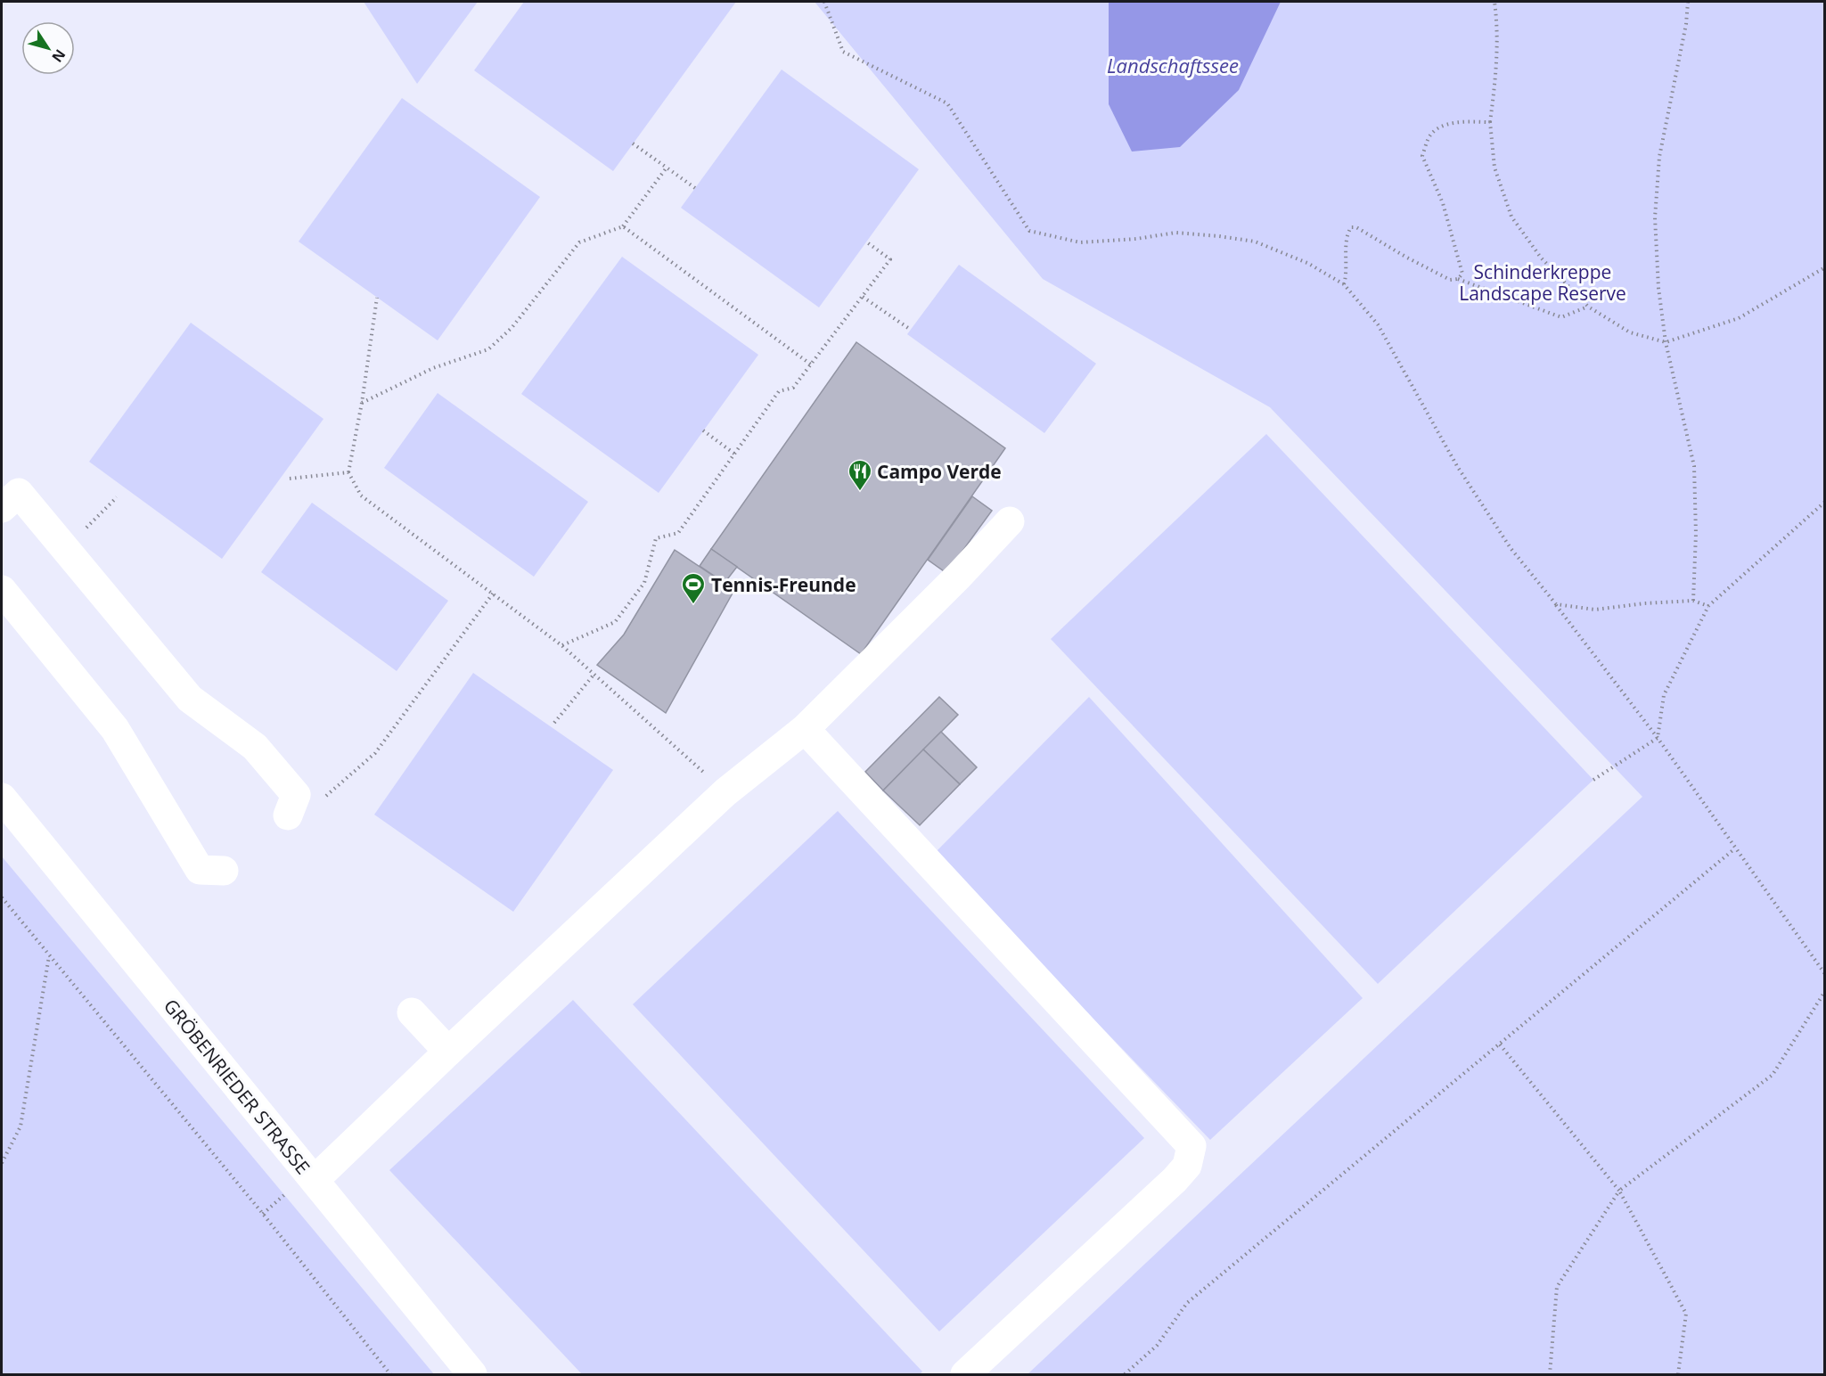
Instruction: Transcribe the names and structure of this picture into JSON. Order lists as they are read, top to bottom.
{
  "streets": {
    "street": ["GRÖBENRIEDER STRASSE"]
  },
  "water": ["Landschaftssee"],
  "parks": ["Schinderkreppe Landscape Reserve"],
  "places": {
    "restaurant": ["Campo Verde"],
    "sports": ["Tennis-Freunde"]
  },
  "north": "bottom right"
}
